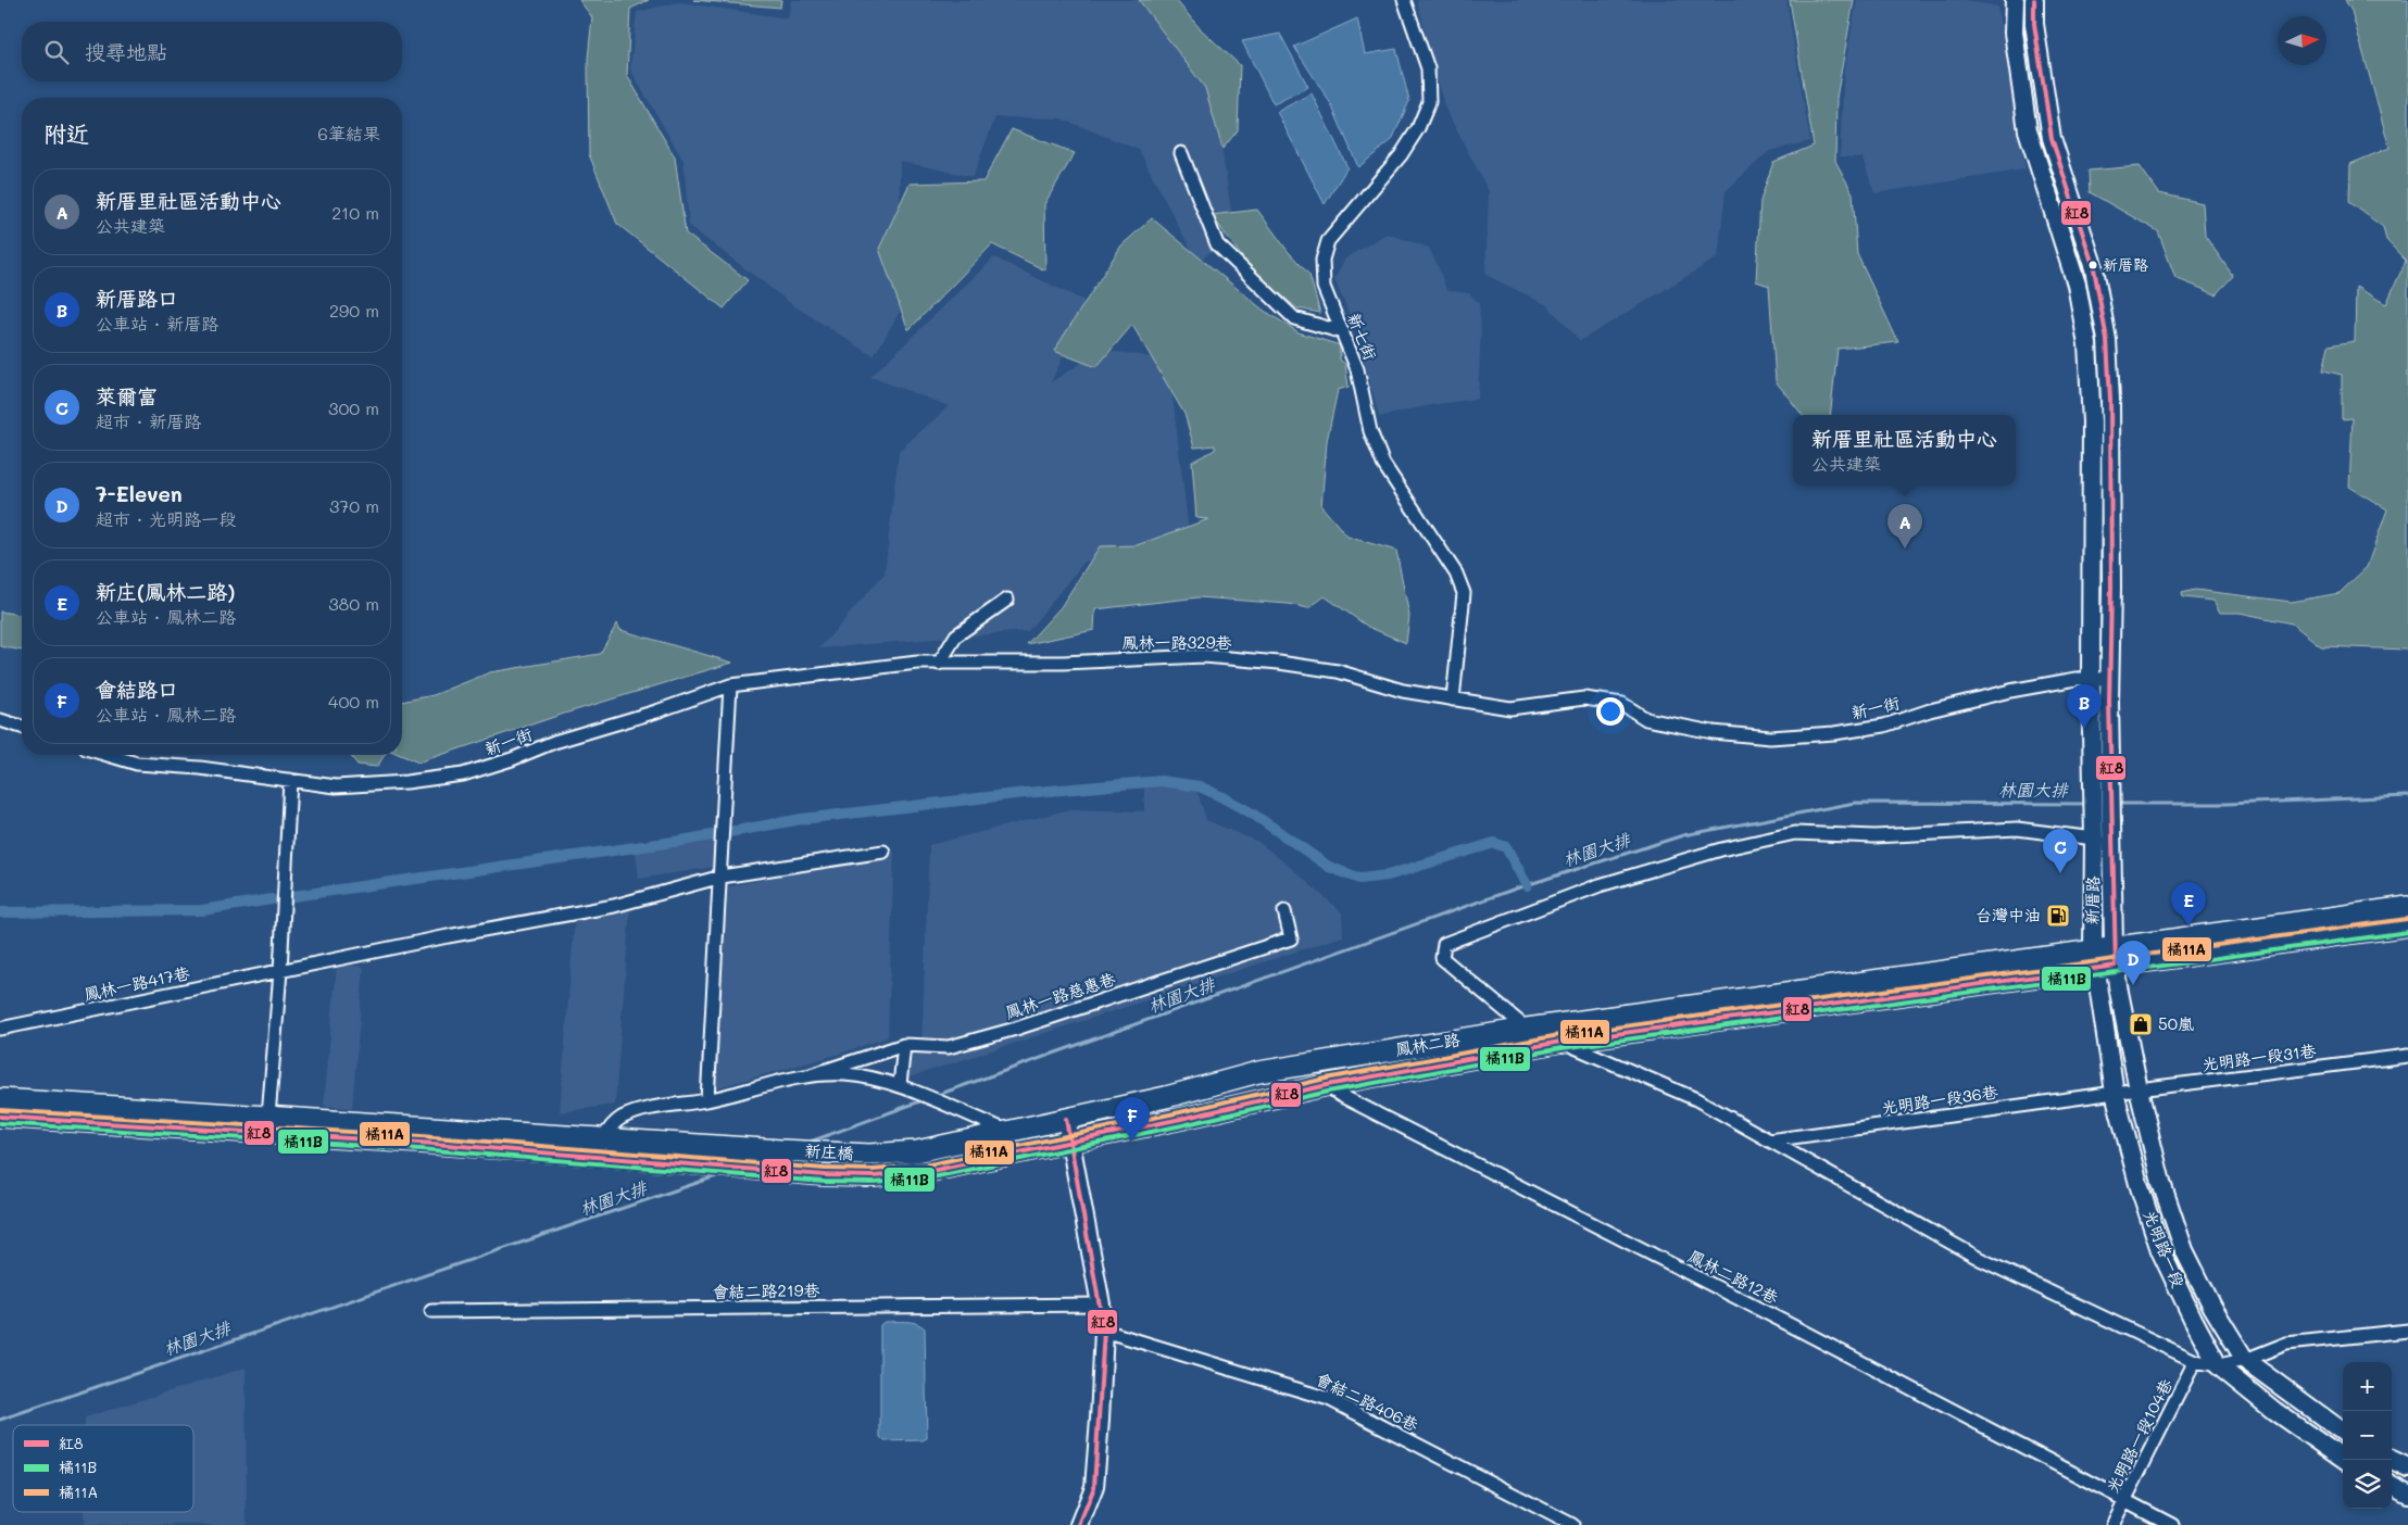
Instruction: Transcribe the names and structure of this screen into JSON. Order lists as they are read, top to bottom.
{
  "streets": {
    "main road": ["鳳林二路", "新庄橋"],
    "street": [
      "新七街",
      "鳳林一路329巷",
      "新一街",
      "新厝路",
      "鳳林一路417巷",
      "鳳林一路慈惠巷",
      "光明路一段31巷",
      "光明路一段36巷",
      "光明路一段",
      "鳳林二路12巷",
      "會結二路219巷",
      "會結二路406巷",
      "光明路一段104巷"
    ]
  },
  "crossings": [
    ["新七街", "鳳林一路329巷"],
    ["鳳林一路329巷", "新一街"],
    ["新一街", "新厝路"],
    ["新厝路", "鳳林二路"],
    ["新厝路", "光明路一段"],
    ["鳳林二路", "新庄橋"],
    ["鳳林二路", "光明路一段"],
    ["鳳林二路", "鳳林二路12巷"],
    ["光明路一段31巷", "光明路一段36巷"],
    ["光明路一段31巷", "光明路一段"],
    ["光明路一段36巷", "光明路一段"],
    ["鳳林二路12巷", "光明路一段104巷"]
  ],
  "water": ["林園大排"],
  "places": {
    "other": ["新厝路"],
    "fuel station": ["台灣中油"],
    "shop": ["50嵐"]
  },
  "lines": ["transit line 紅8", "transit line 橘11A", "transit line 橘11B"],
  "legend": ["紅8", "橘11B", "橘11A"],
  "north": "right",
  "page": {
    "search": "搜尋地點",
    "heading": ["附近", "6筆結果"],
    "list": [
      {
        "mark": "A",
        "name": "新厝里社區活動中心",
        "note": "公共建築",
        "value": "210 m"
      },
      {
        "mark": "B",
        "name": "新厝路口",
        "note": "公車站 · 新厝路",
        "value": "290 m"
      },
      {
        "mark": "C",
        "name": "萊爾富",
        "note": "超市 · 新厝路",
        "value": "300 m"
      },
      {
        "mark": "D",
        "name": "7-Eleven",
        "note": "超市 · 光明路一段",
        "value": "370 m"
      },
      {
        "mark": "E",
        "name": "新庄(鳳林二路)",
        "note": "公車站 · 鳳林二路",
        "value": "380 m"
      },
      {
        "mark": "F",
        "name": "會結路口",
        "note": "公車站 · 鳳林二路",
        "value": "400 m"
      }
    ],
    "popup": ["新厝里社區活動中心", "公共建築"],
    "pins": [
      "A",
      "B",
      "C",
      "E",
      "D",
      "F"
    ],
    "map_buttons": ["+", "−"]
  }
}
